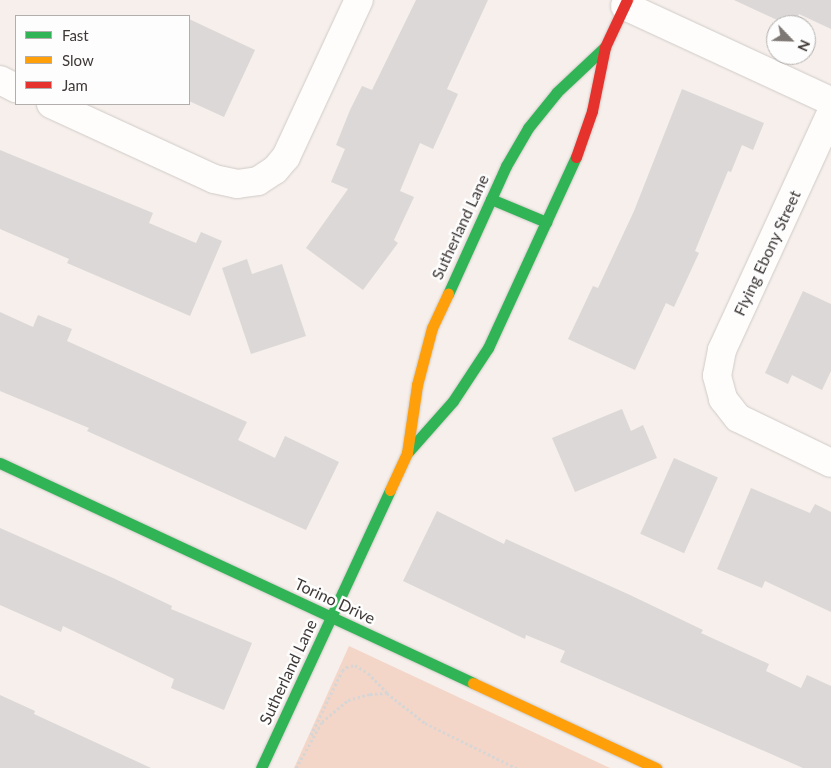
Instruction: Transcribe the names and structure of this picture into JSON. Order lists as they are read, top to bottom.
{
  "streets": {
    "street": ["Sutherland Lane", "Flying Ebony Street", "Torino Drive"]
  },
  "crossings": [
    ["Sutherland Lane", "Torino Drive"]
  ],
  "legend": ["Fast", "Slow", "Jam"],
  "north": "bottom right"
}
